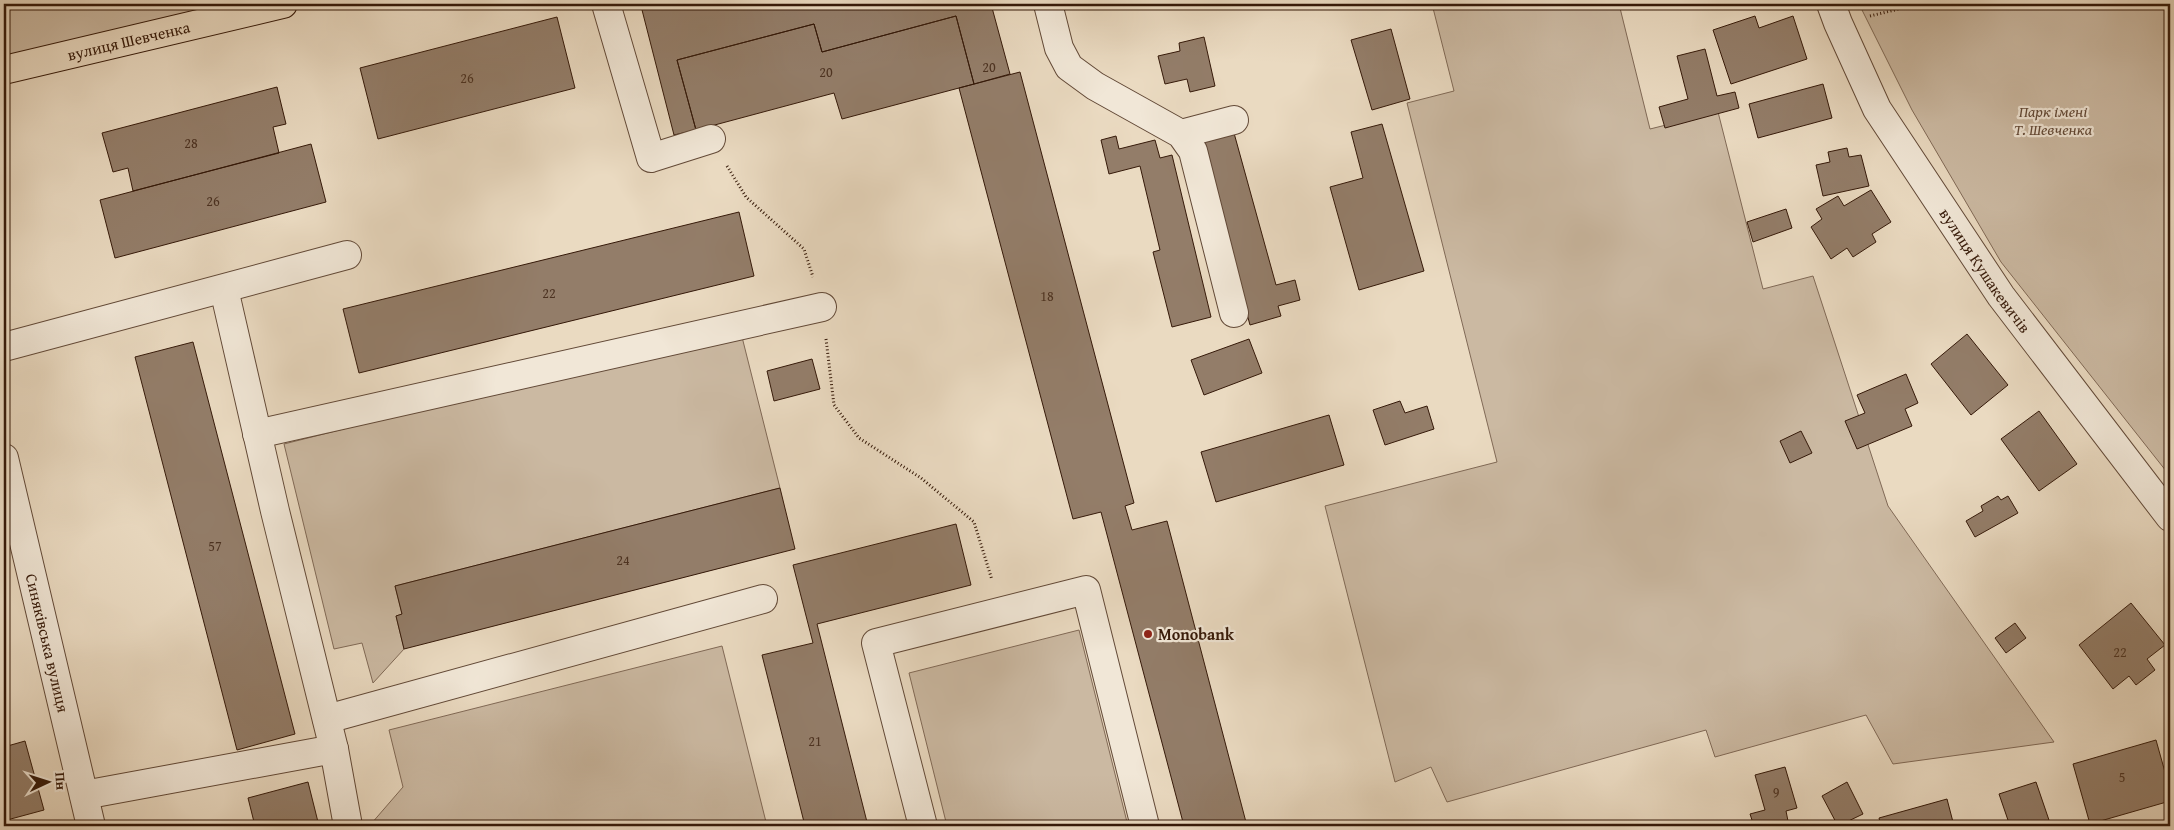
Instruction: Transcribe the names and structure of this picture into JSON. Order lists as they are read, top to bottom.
{
  "streets": {
    "main road": ["вулиця Шевченка"],
    "street": ["вулиця Кушакевичів", "Синяківська вулиця"]
  },
  "parks": ["Парк імені Т. Шевченка"],
  "places": ["Monobank"],
  "house_numbers": [
    "20",
    "20",
    "26",
    "28",
    "26",
    "22",
    "18",
    "57",
    "24",
    "22",
    "21",
    "5",
    "9"
  ],
  "north": "right"
}
